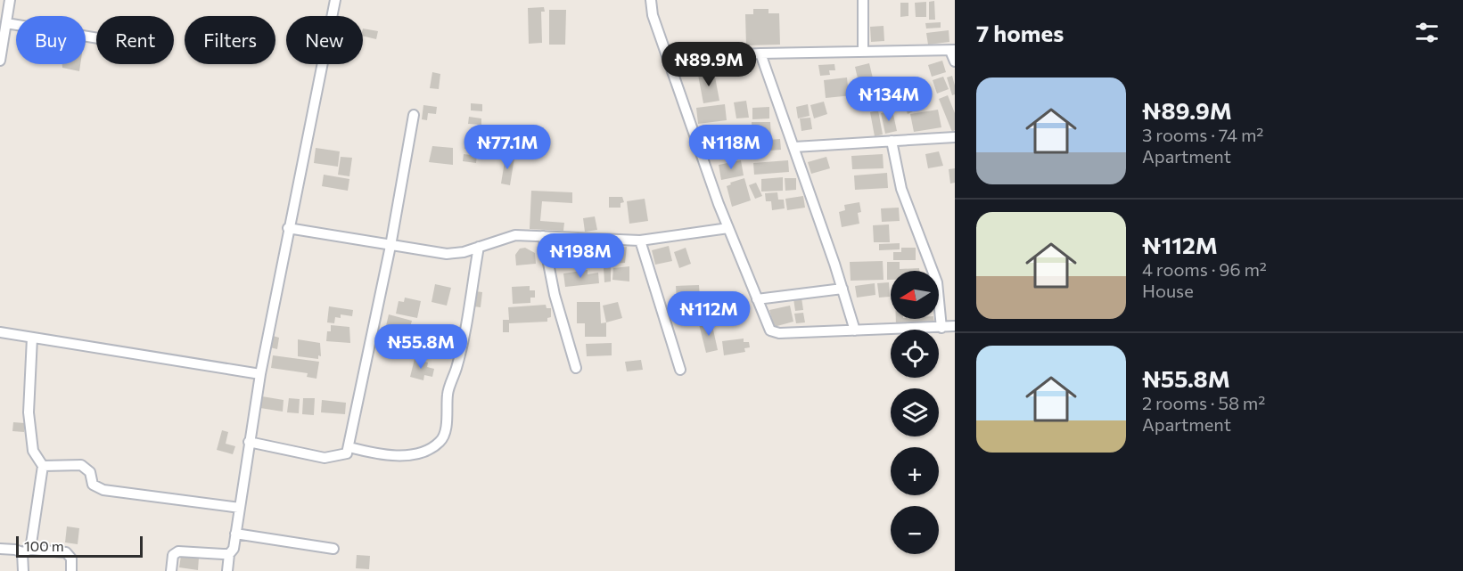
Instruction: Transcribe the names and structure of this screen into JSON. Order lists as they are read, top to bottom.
{
  "scale_bar": "100 m",
  "north": "left",
  "page": {
    "heading": "7 homes",
    "chip": [
      "Buy",
      "Rent",
      "Filters",
      "New"
    ],
    "price": [
      "₦89.9M",
      "₦134M",
      "₦77.1M",
      "₦118M",
      "₦198M",
      "₦112M",
      "₦55.8M"
    ],
    "list": [
      {
        "name": "₦89.9M",
        "note": "3 rooms · 74 m² · Apartment"
      },
      {
        "name": "₦112M",
        "note": "4 rooms · 96 m² · House"
      },
      {
        "name": "₦55.8M",
        "note": "2 rooms · 58 m² · Apartment"
      }
    ],
    "map_buttons": ["+", "−"],
    "scale": "100 m"
  }
}
